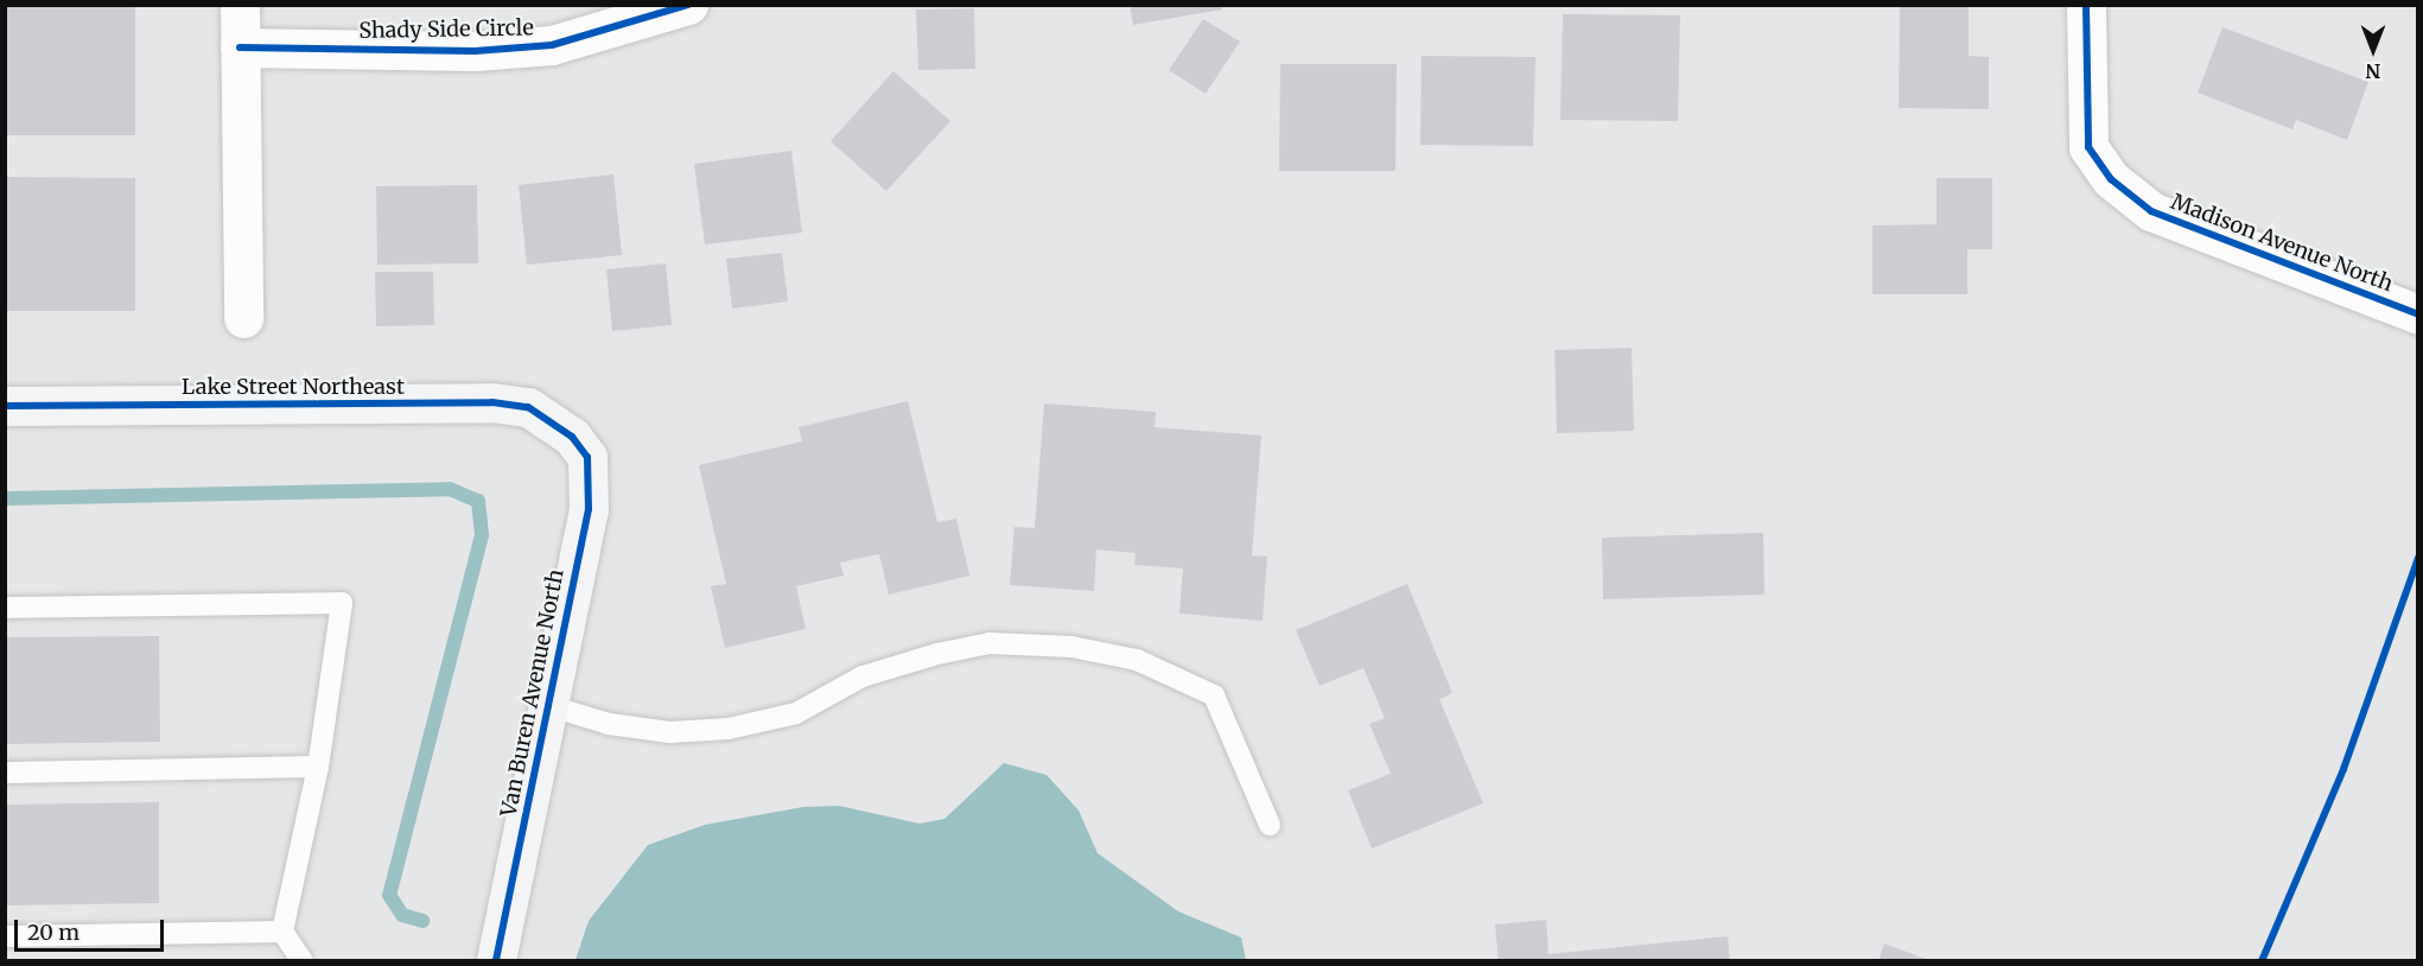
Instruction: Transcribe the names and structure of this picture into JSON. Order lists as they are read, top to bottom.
{
  "streets": {
    "street": [
      "Shady Side Circle",
      "Madison Avenue North",
      "Lake Street Northeast",
      "Van Buren Avenue North"
    ]
  },
  "crossings": [
    ["Lake Street Northeast", "Van Buren Avenue North"]
  ],
  "scale_bar": "20 m",
  "north": "bottom"
}
